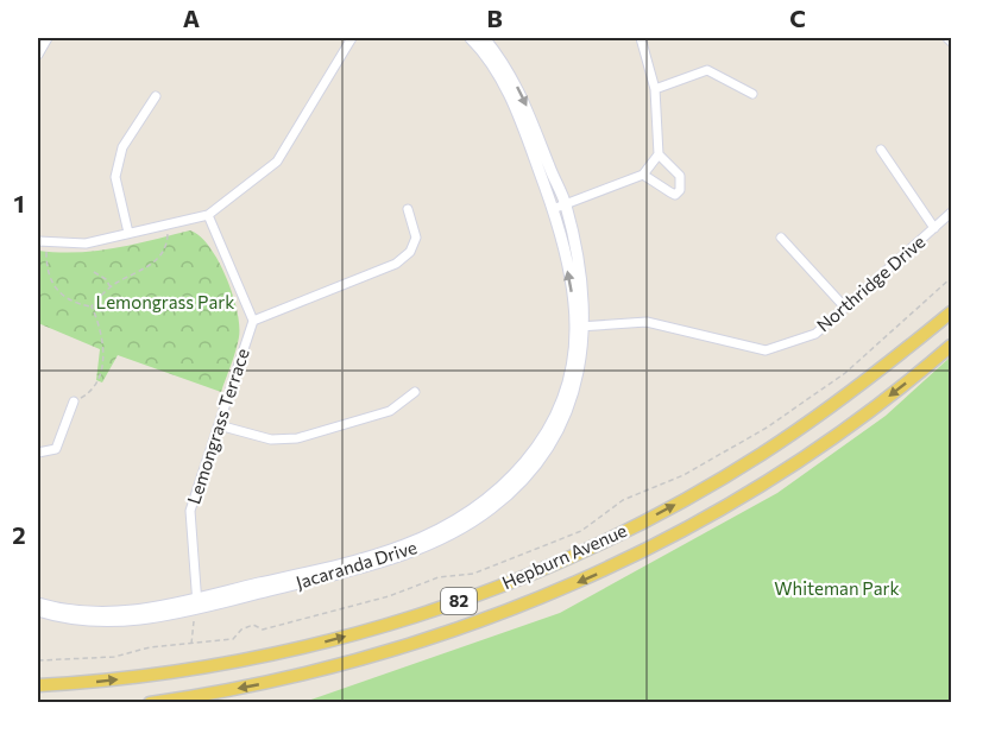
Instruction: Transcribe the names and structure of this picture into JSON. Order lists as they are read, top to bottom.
{
  "streets": {
    "main road": ["Hepburn Avenue", "82"],
    "street": ["Northridge Drive", "Lemongrass Terrace", "Jacaranda Drive"]
  },
  "crossings": [
    ["Northridge Drive", "Jacaranda Drive"],
    ["Lemongrass Terrace", "Jacaranda Drive"]
  ],
  "parks": ["Lemongrass Park", "Whiteman Park"],
  "grid": {
    "columns": ["A", "B", "C"],
    "rows": ["1", "2"]
  }
}
